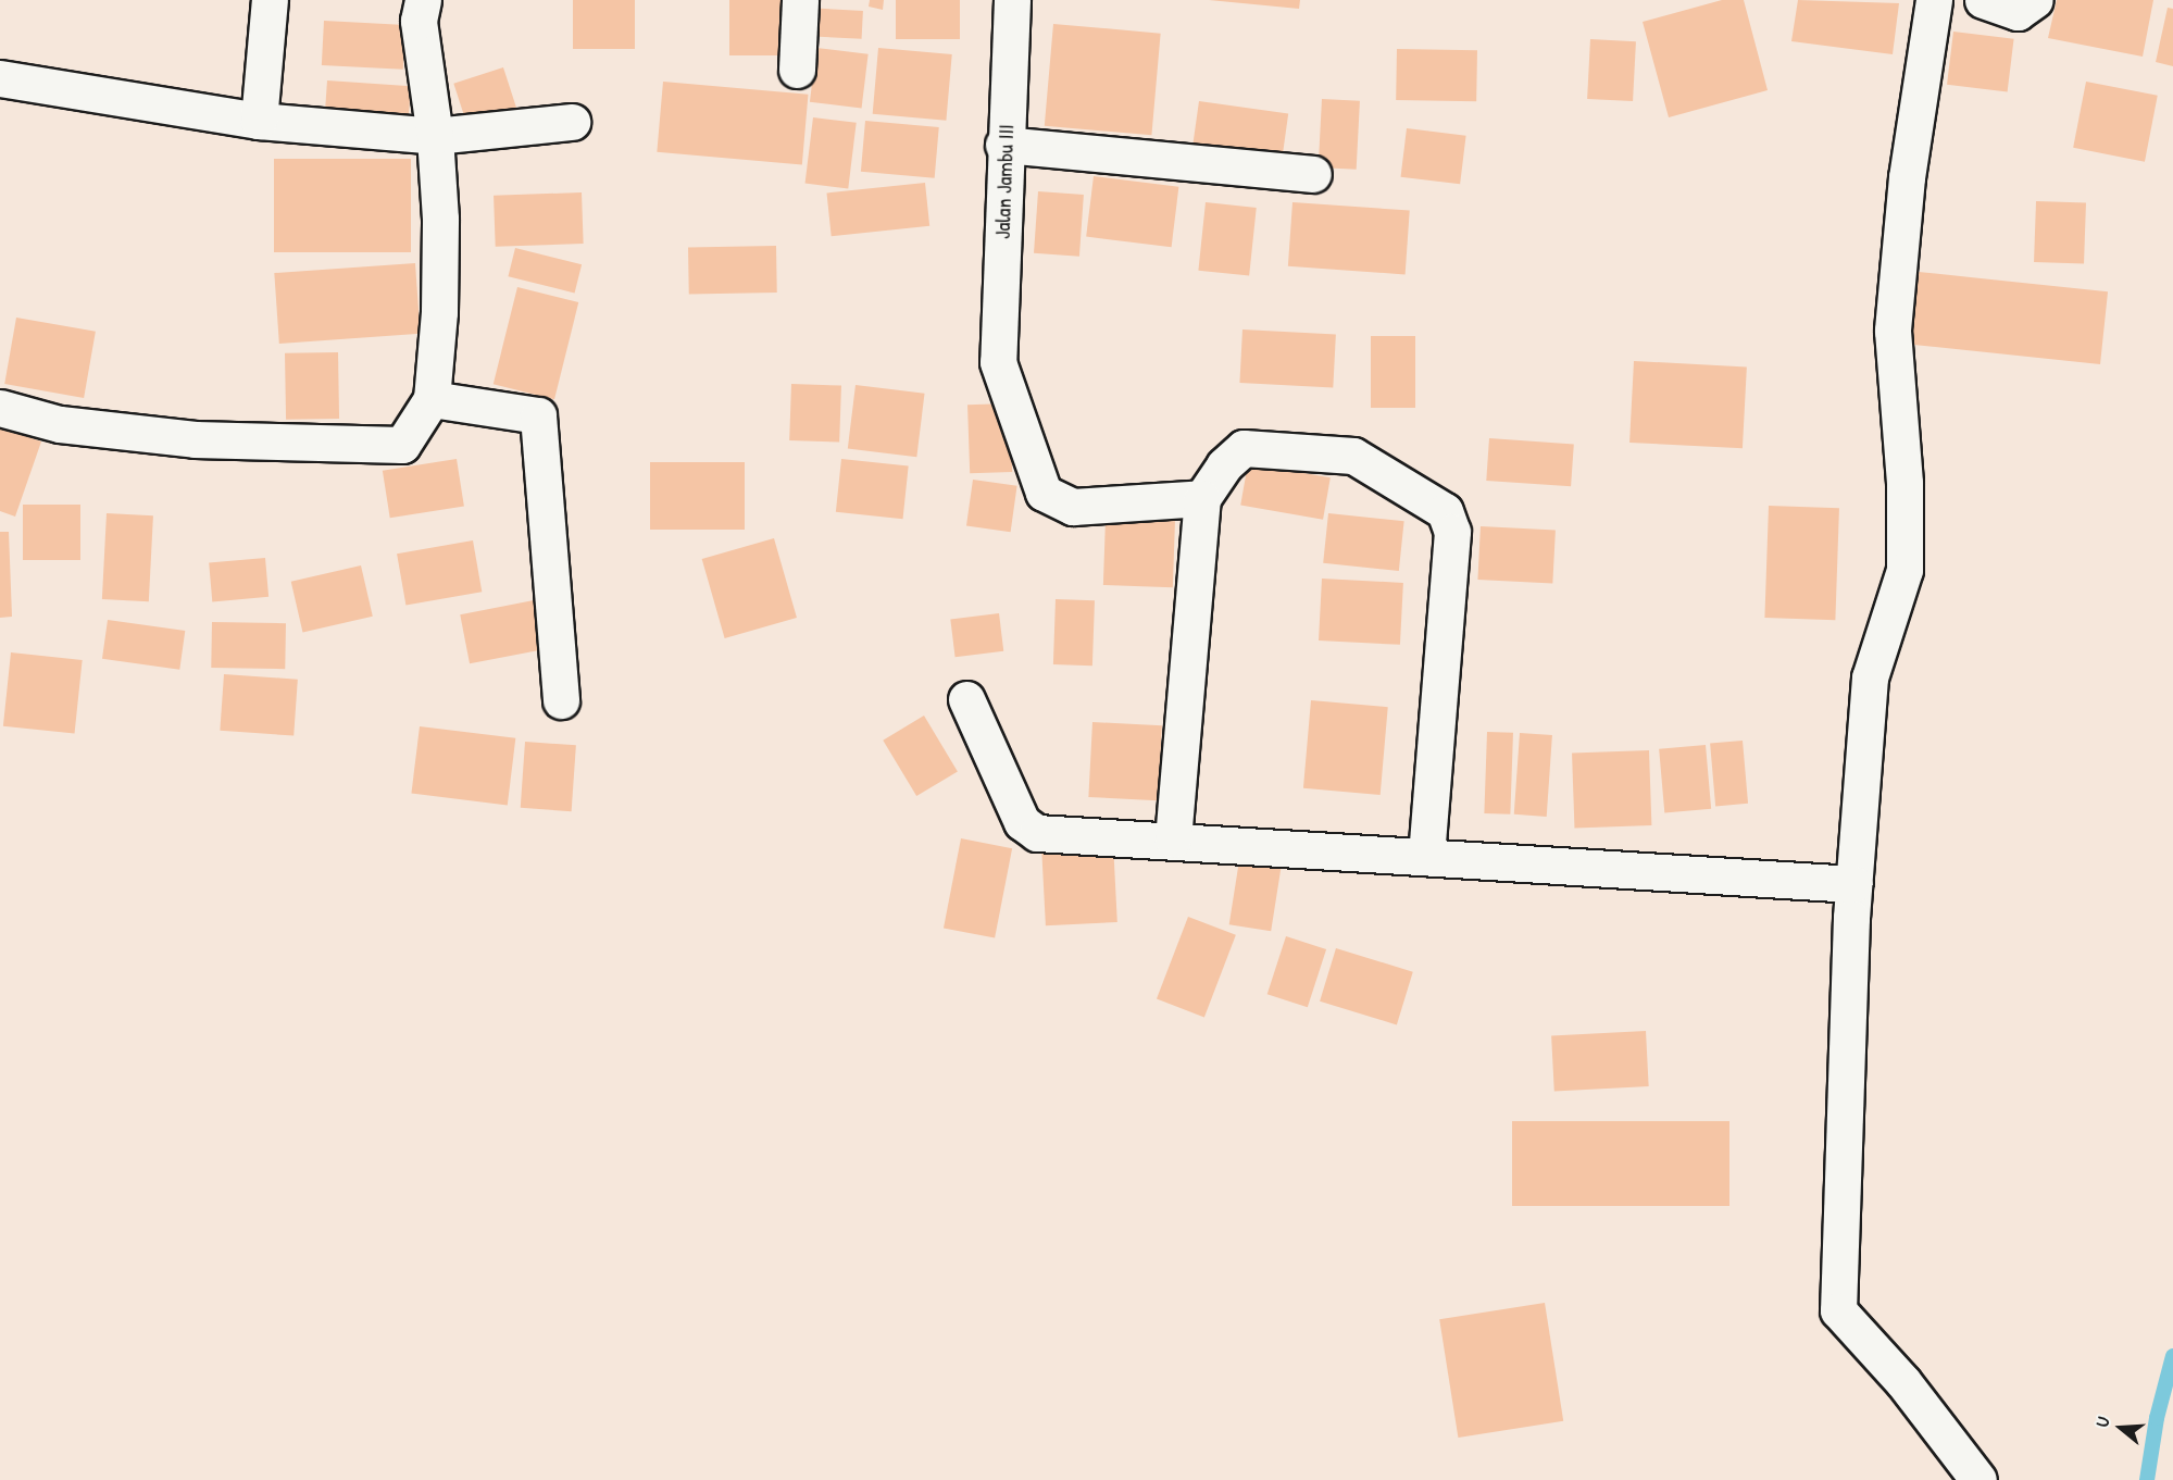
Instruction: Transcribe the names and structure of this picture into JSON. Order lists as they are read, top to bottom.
{
  "streets": {
    "street": ["Jalan Jambu III"]
  },
  "north": "left"
}
